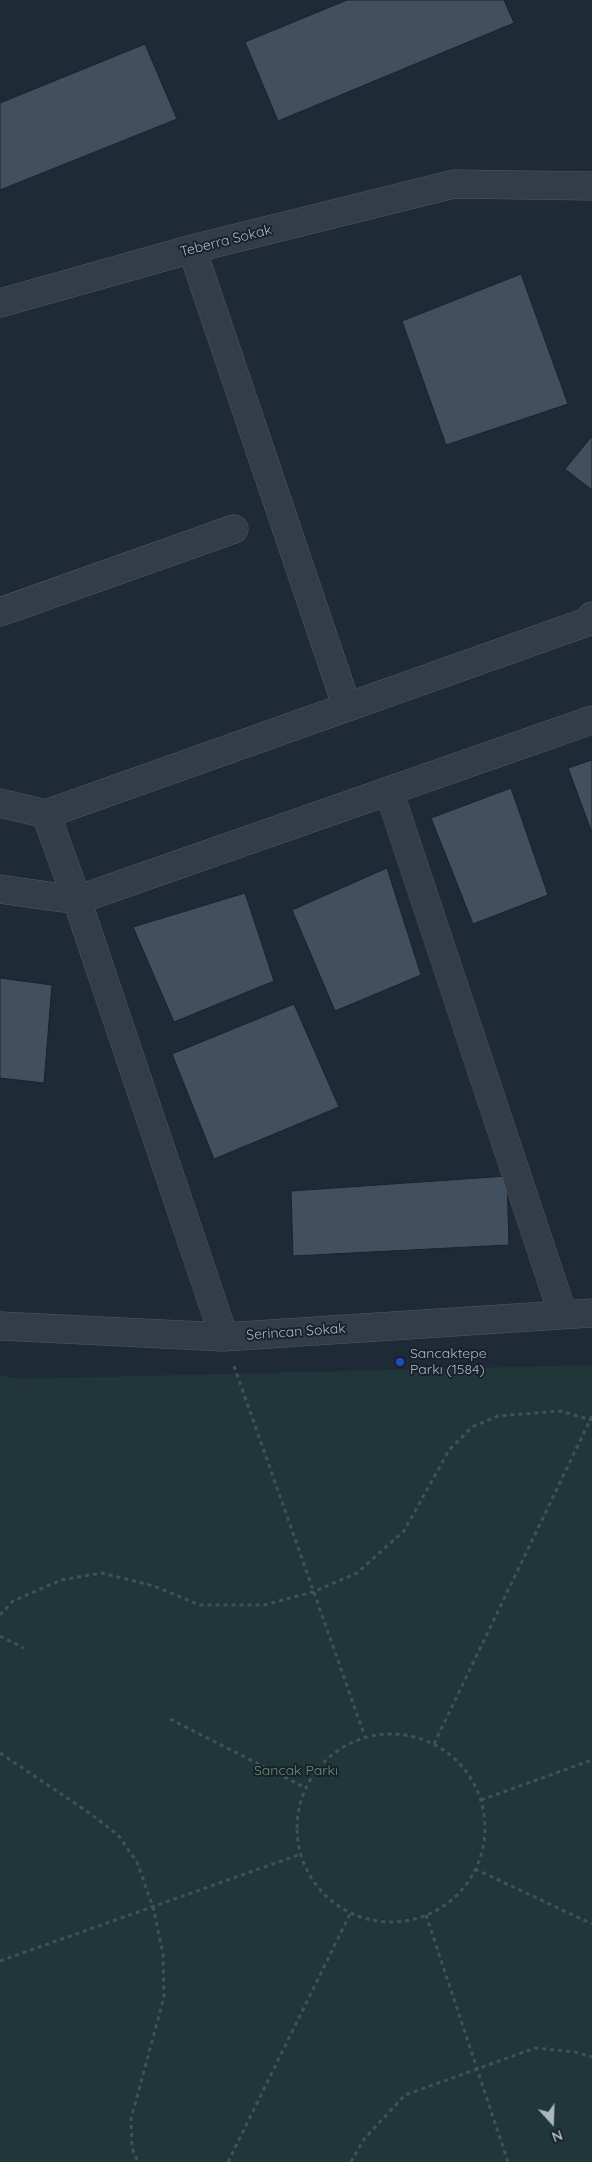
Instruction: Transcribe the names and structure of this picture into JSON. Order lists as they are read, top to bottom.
{
  "streets": {
    "street": ["Teberra Sokak", "Serincan Sokak"]
  },
  "parks": ["Sancak Parkı"],
  "places": ["Sancaktepe Parkı (1584)"],
  "north": "bottom"
}
